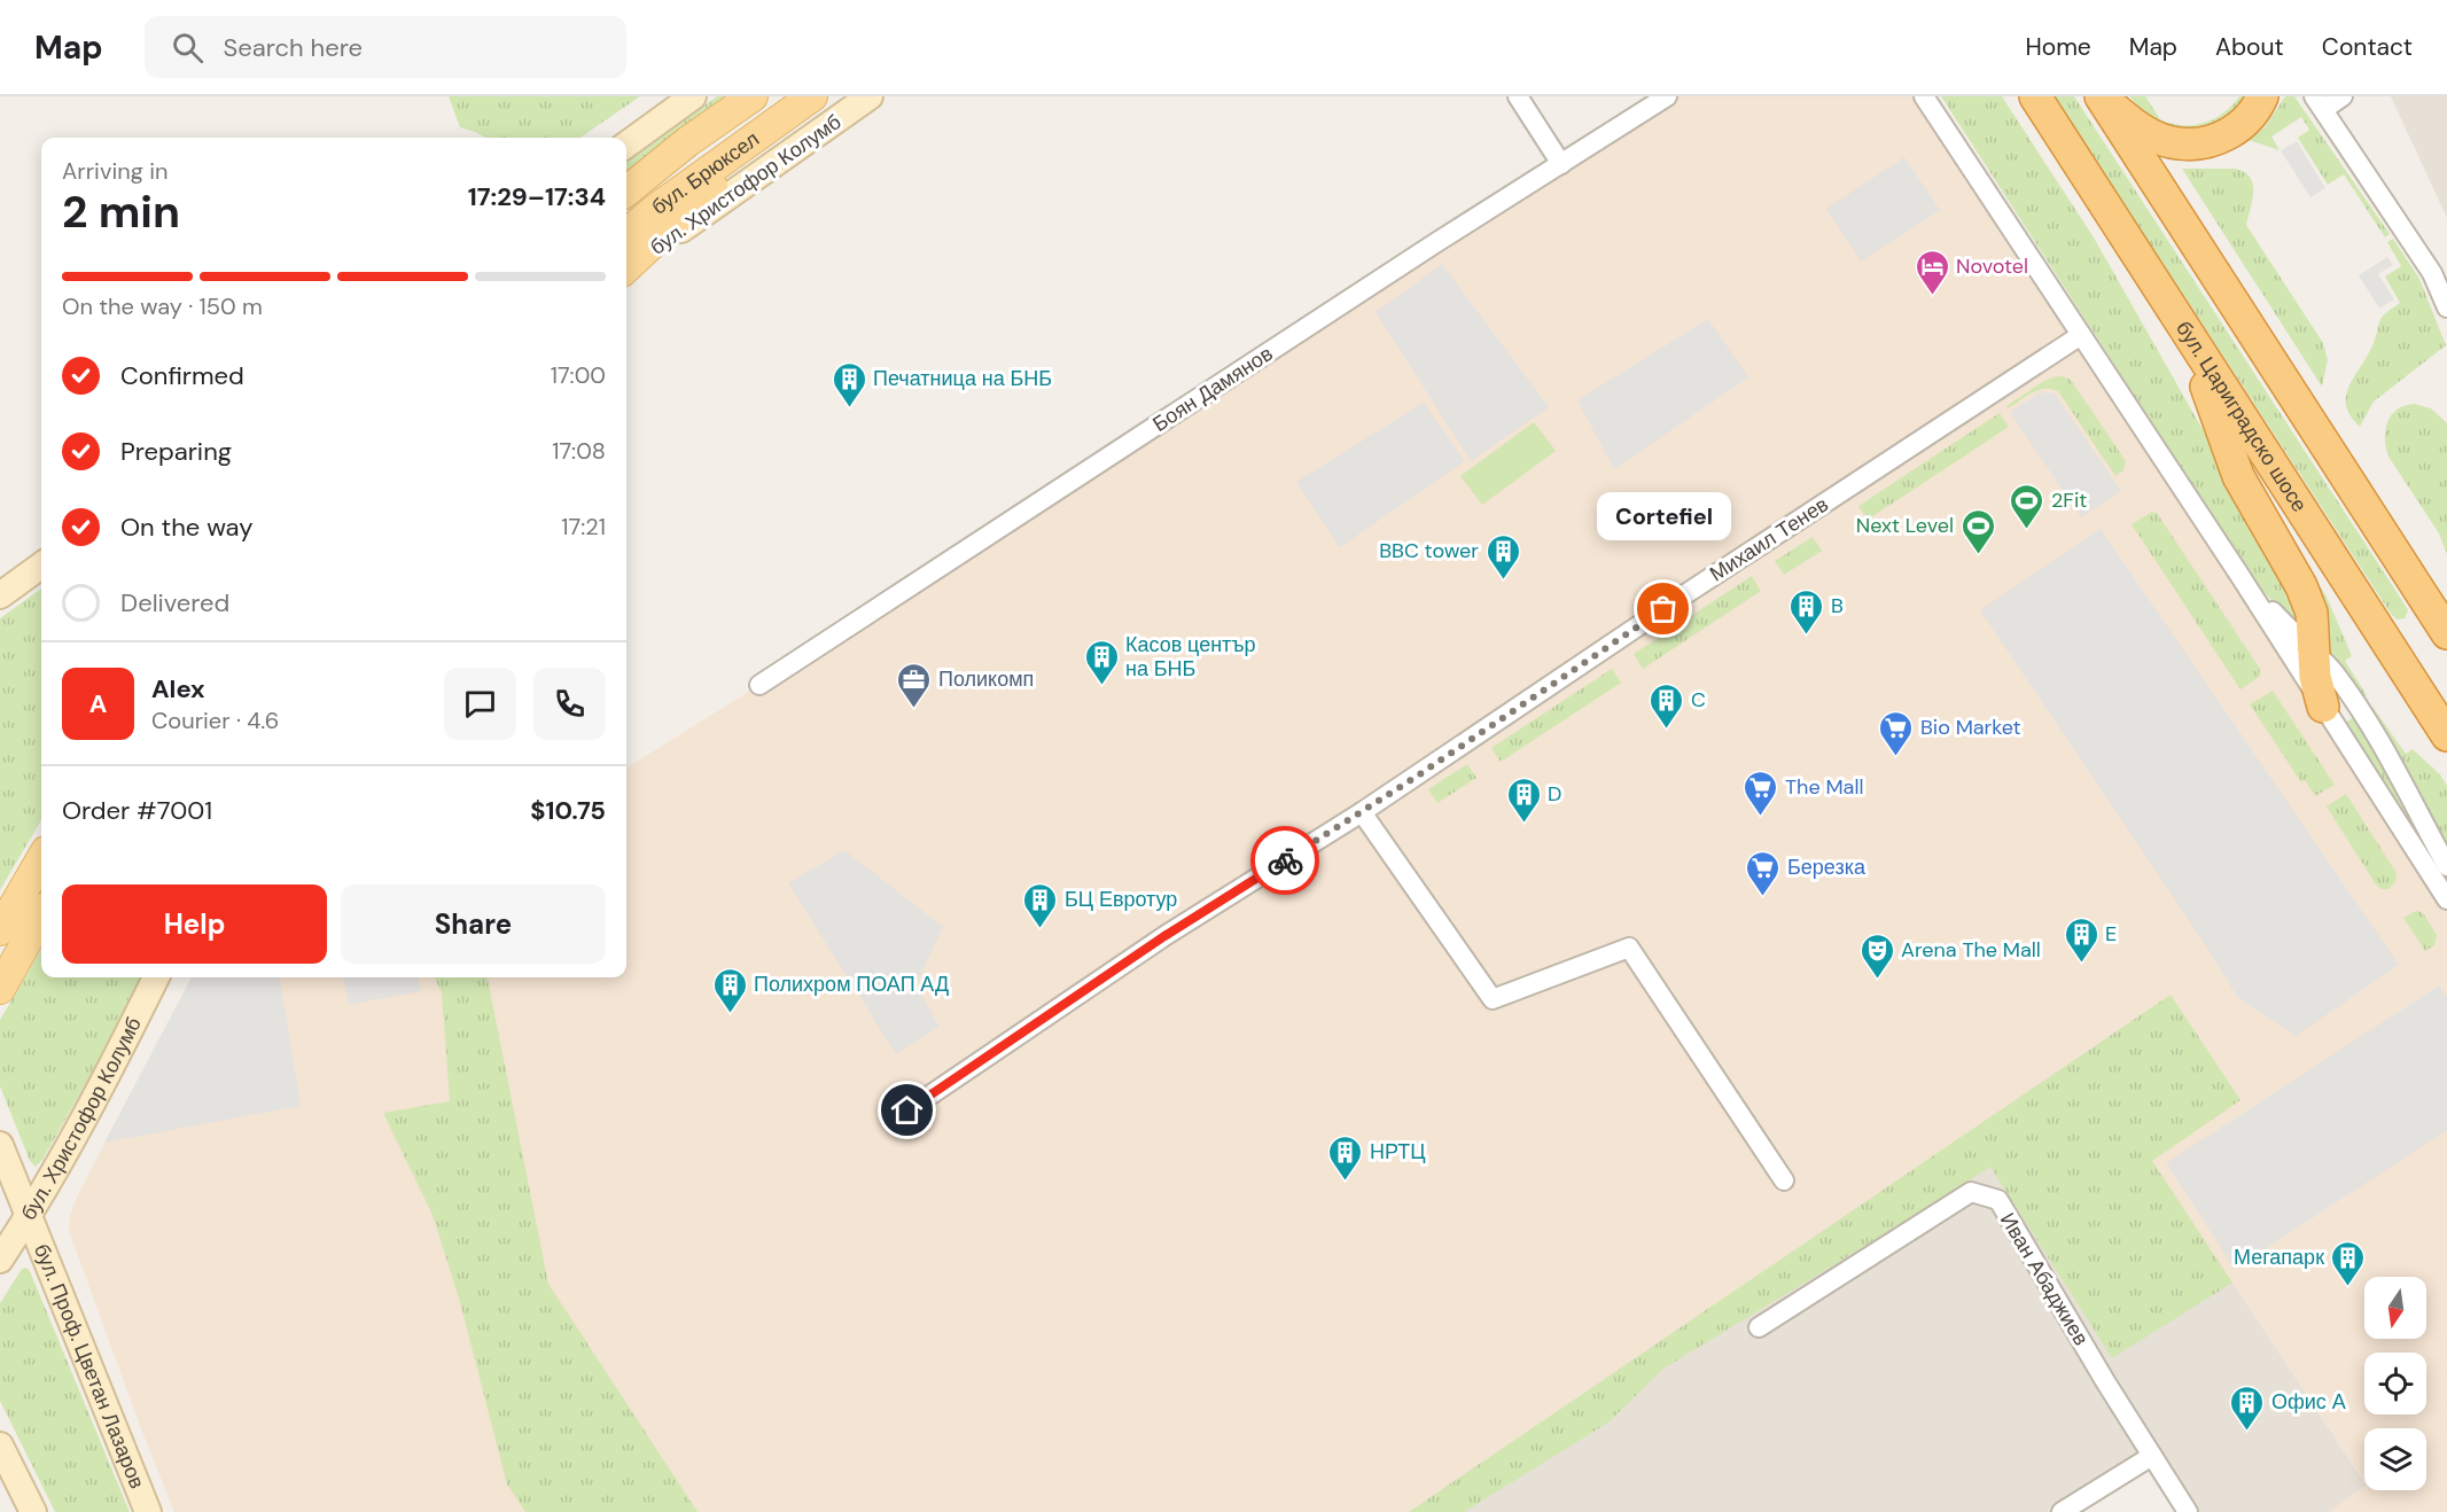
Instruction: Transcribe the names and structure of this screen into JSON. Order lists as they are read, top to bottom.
{
  "streets": {
    "highway": ["бул. Цариградско шосе"],
    "main road": ["бул. Брюксел", "бул. Христофор Колумб", "бул. Проф. Цветан Лазаров"],
    "street": ["Боян Дамянов", "Михаил Тенев", "Иван Абаджиев"]
  },
  "crossings": [
    ["бул. Христофор Колумб", "бул. Проф. Цветан Лазаров"]
  ],
  "places": {
    "hotel": ["Novotel"],
    "building": [
      "Печатница на БНБ",
      "BBC tower",
      "B",
      "Касов център на БНБ",
      "C",
      "D",
      "БЦ Евротур",
      "E",
      "Полихром ПОАП АД",
      "НРТЦ",
      "Мегапарк",
      "Офис А"
    ],
    "sports": ["2Fit", "Next Level"],
    "other": ["Cortefiel"],
    "office": ["Поликомп"],
    "supermarket": ["Bio Market", "The Mall", "Березка"],
    "theatre": ["Arena The Mall"]
  },
  "north": "bottom",
  "page": {
    "header": "Map",
    "search": "Search here",
    "nav": [
      "Home",
      "Map",
      "About",
      "Contact"
    ],
    "heading": ["2 min", "Arriving in", "17:29–17:34"],
    "panel": [
      "Alex",
      "Courier · 4.6",
      "Order #7001",
      "$10.75"
    ],
    "bar": "On the way · 150 m",
    "list": [
      ["Confirmed", "17:00"],
      ["Preparing", "17:08"],
      ["On the way", "17:21"],
      "Delivered"
    ],
    "bubble": "Cortefiel",
    "round": "A",
    "buttons": ["Help", "Share"]
  }
}
